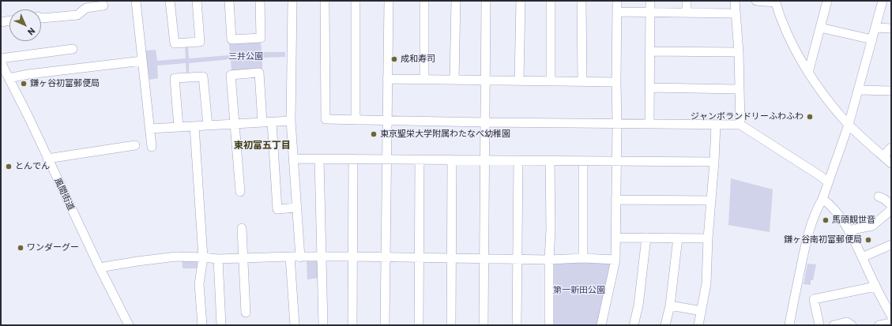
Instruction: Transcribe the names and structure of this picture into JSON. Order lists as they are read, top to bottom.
{
  "streets": {
    "street": ["風間街道"]
  },
  "districts": ["東初富五丁目"],
  "parks": ["三井公園", "第一新田公園"],
  "places": [
    "成和寿司",
    "鎌ヶ谷初富郵便局",
    "ジャンボランドリーふわふわ",
    "東京聖栄大学附属わたなべ幼稚園",
    "とんでん",
    "馬頭観世音",
    "鎌ヶ谷南初富郵便局",
    "ワンダーグー"
  ],
  "north": "bottom right"
}
